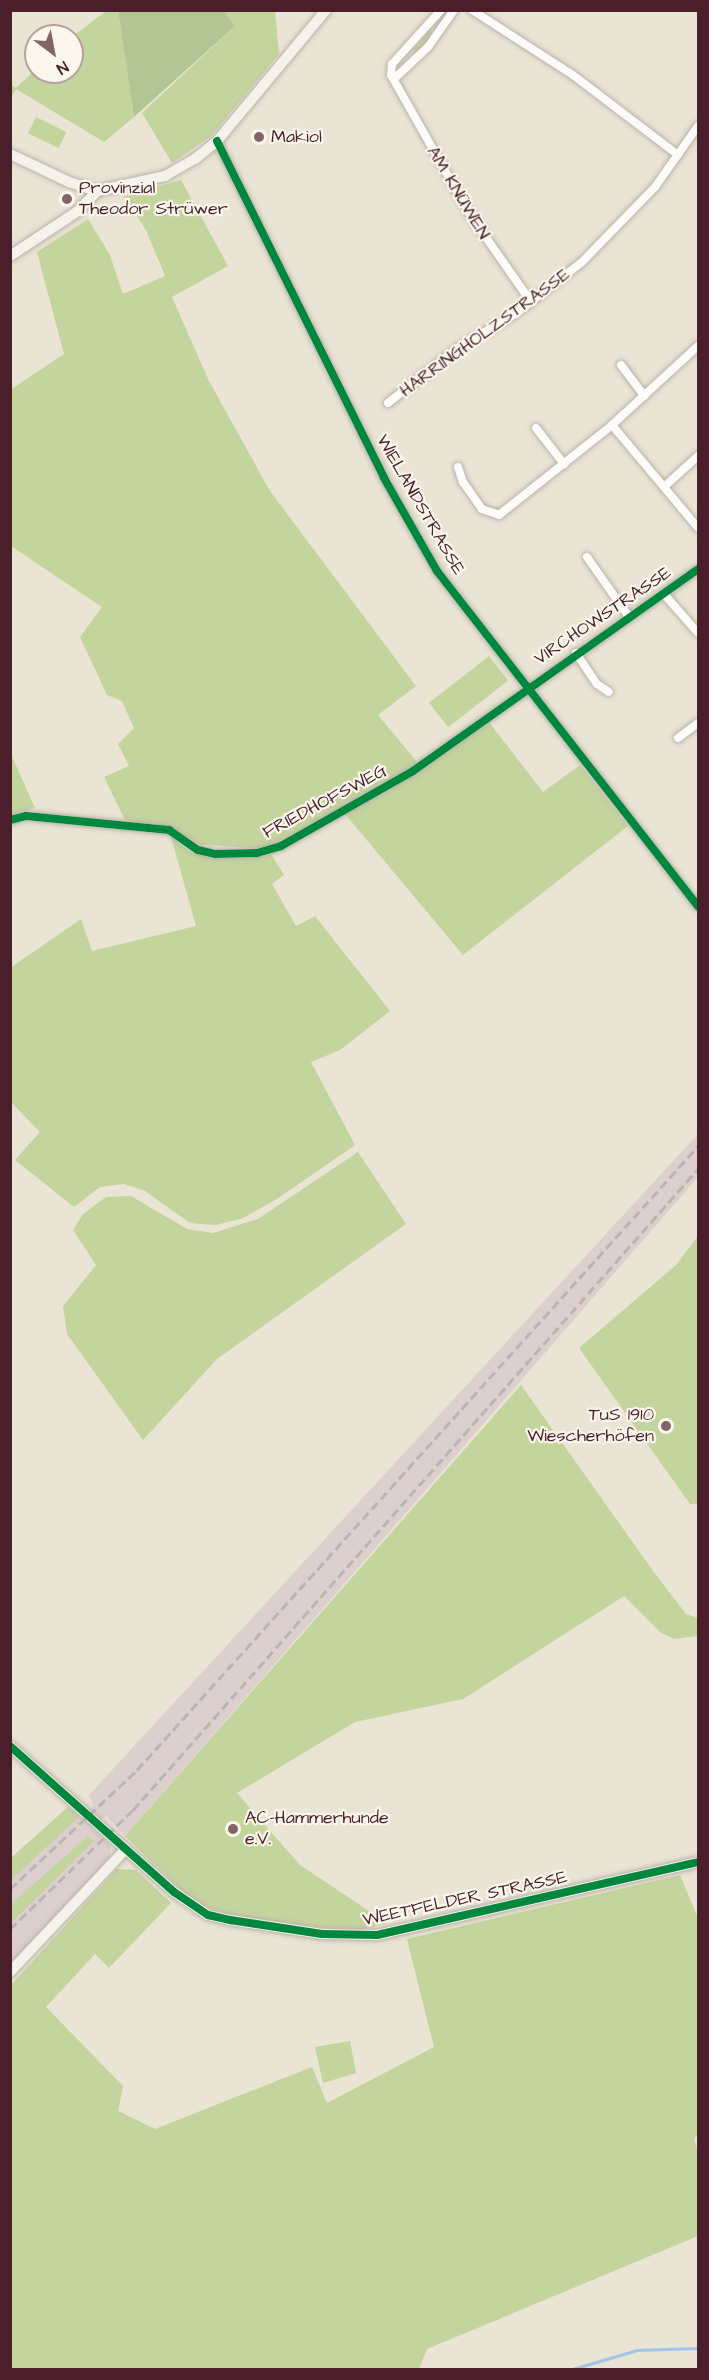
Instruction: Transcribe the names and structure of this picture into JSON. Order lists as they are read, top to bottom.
{
  "streets": {
    "street": [
      "AM KNÜWEN",
      "HARRINGHOLZSTRASSE",
      "WIELANDSTRASSE",
      "VIRCHOWSTRASSE",
      "FRIEDHOFSWEG",
      "WEETFELDER STRASSE"
    ]
  },
  "crossings": [
    ["AM KNÜWEN", "HARRINGHOLZSTRASSE"],
    ["WIELANDSTRASSE", "VIRCHOWSTRASSE"],
    ["WIELANDSTRASSE", "FRIEDHOFSWEG"],
    ["VIRCHOWSTRASSE", "FRIEDHOFSWEG"]
  ],
  "places": [
    "Makiol",
    "Provinzial Theodor Strüwer",
    "TuS 1910 Wiescherhöfen",
    "AC-Hammerhunde e.V."
  ],
  "north": "bottom right"
}
